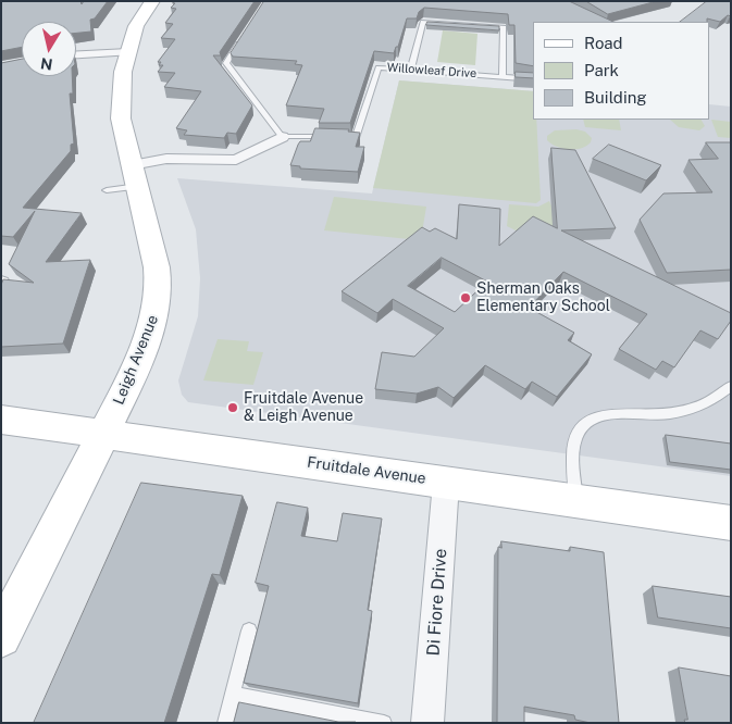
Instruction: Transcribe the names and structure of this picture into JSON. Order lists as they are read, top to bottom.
{
  "streets": {
    "street": [
      "Willowleaf Drive",
      "Leigh Avenue",
      "Fruitdale Avenue",
      "Di Fiore Drive"
    ]
  },
  "crossings": [
    ["Willowleaf Drive", "Leigh Avenue"],
    ["Leigh Avenue", "Fruitdale Avenue"],
    ["Fruitdale Avenue", "Di Fiore Drive"]
  ],
  "places": ["Sherman Oaks Elementary School", "Fruitdale Avenue & Leigh Avenue"],
  "legend": ["Road", "Park", "Building"],
  "north": "bottom"
}
